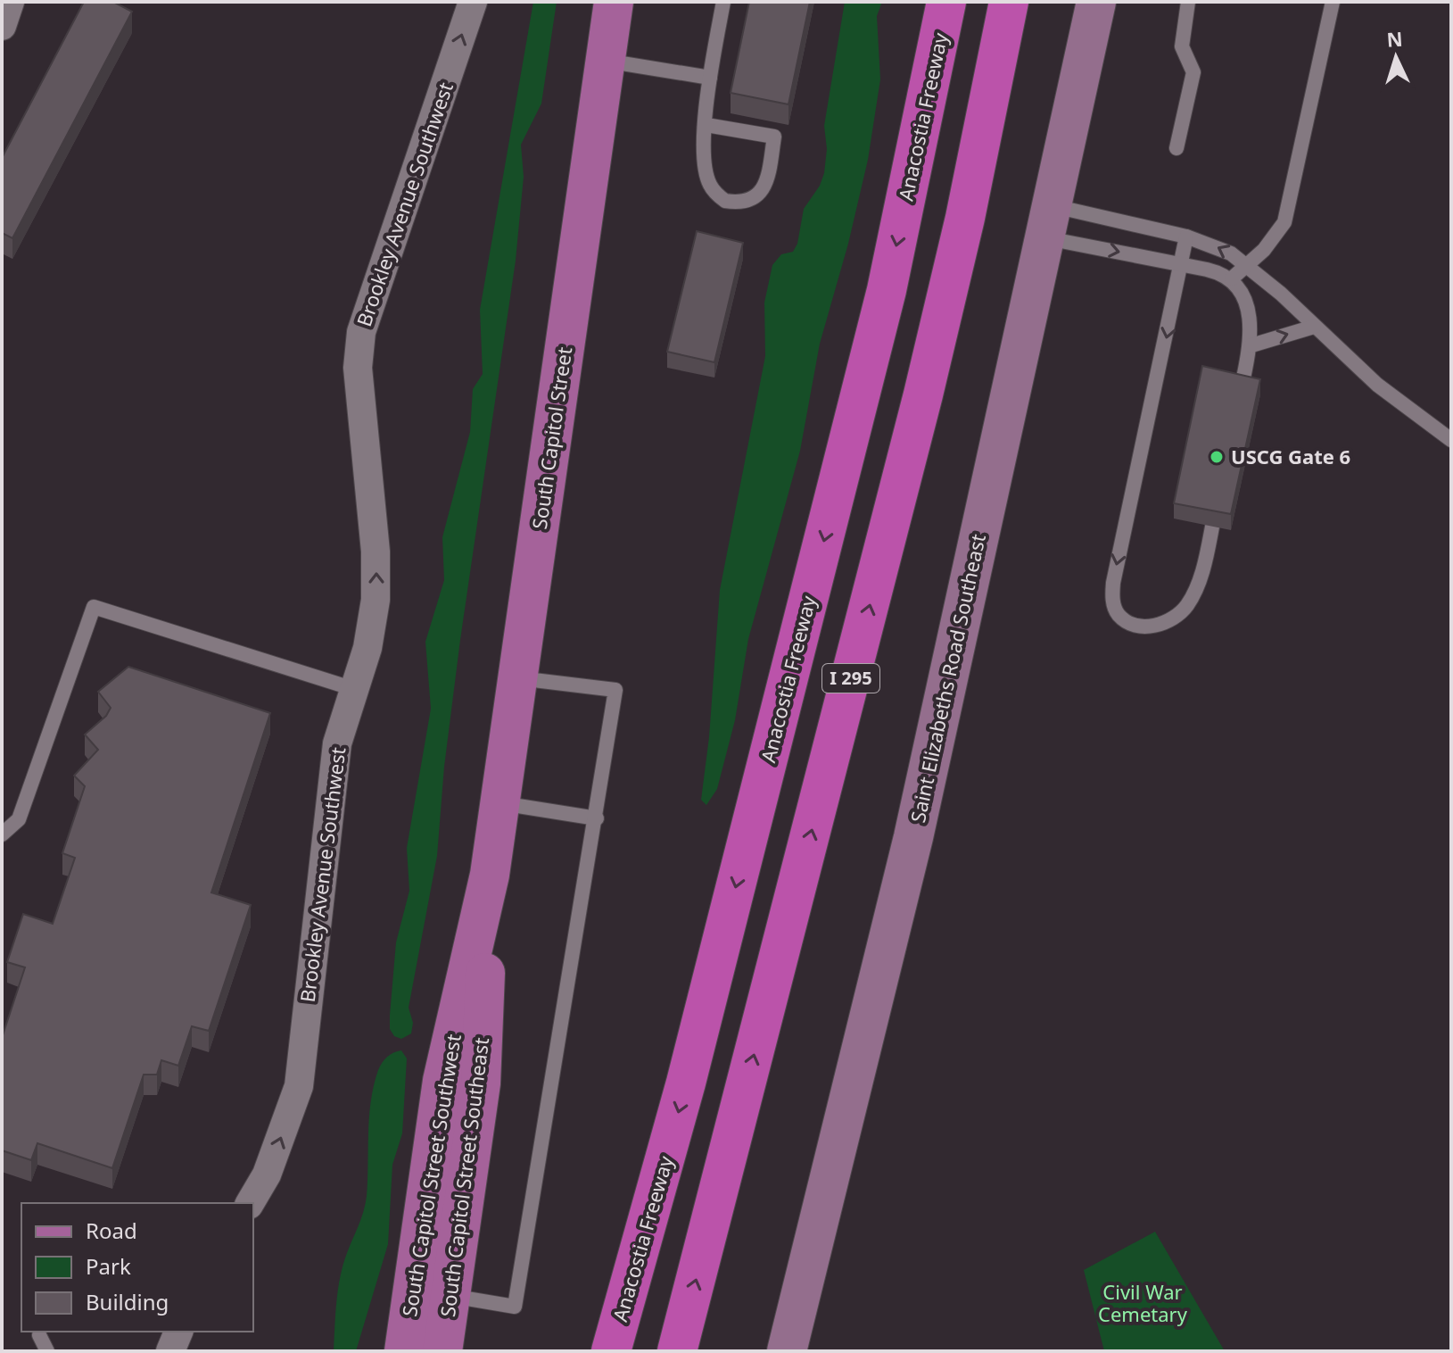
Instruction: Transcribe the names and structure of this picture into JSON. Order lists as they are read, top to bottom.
{
  "streets": {
    "highway": ["Anacostia Freeway", "I 295"],
    "main road": [
      "South Capitol Street",
      "Saint Elizabeths Road Southeast",
      "South Capitol Street Southwest",
      "South Capitol Street Southeast"
    ],
    "street": ["Brookley Avenue Southwest"]
  },
  "crossings": [
    ["South Capitol Street", "South Capitol Street Southwest"],
    ["South Capitol Street", "South Capitol Street Southeast"],
    ["South Capitol Street Southwest", "South Capitol Street Southeast"]
  ],
  "one_way": ["Brookley Avenue Southwest"],
  "parks": ["Civil War Cemetary"],
  "places": ["USCG Gate 6"],
  "legend": ["Road", "Park", "Building"],
  "north": "top"
}
